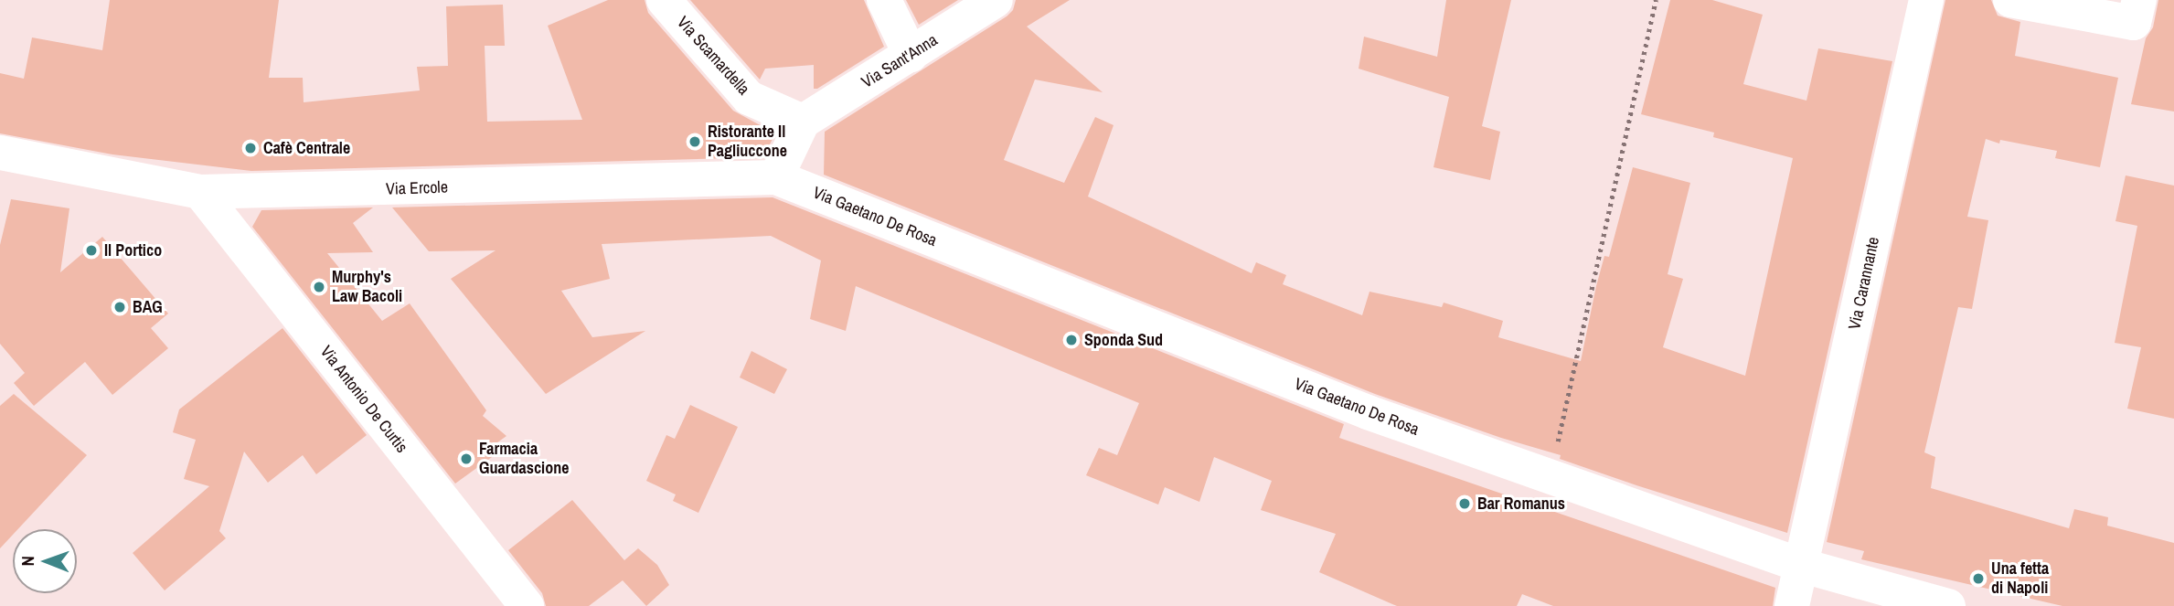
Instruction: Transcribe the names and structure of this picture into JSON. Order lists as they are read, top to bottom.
{
  "streets": {
    "street": [
      "Via Scamardella",
      "Via Sant'Anna",
      "Via Ercole",
      "Via Gaetano De Rosa",
      "Via Carannante",
      "Via Antonio De Curtis"
    ]
  },
  "crossings": [
    ["Via Scamardella", "Via Sant'Anna"],
    ["Via Ercole", "Via Gaetano De Rosa"],
    ["Via Ercole", "Via Antonio De Curtis"],
    ["Via Gaetano De Rosa", "Via Carannante"]
  ],
  "places": [
    "Ristorante Il Pagliuccone",
    "Cafè Centrale",
    "Il Portico",
    "Murphy's Law Bacoli",
    "BAG",
    "Sponda Sud",
    "Farmacia Guardascione",
    "Bar Romanus",
    "Una fetta di Napoli"
  ],
  "north": "left"
}
